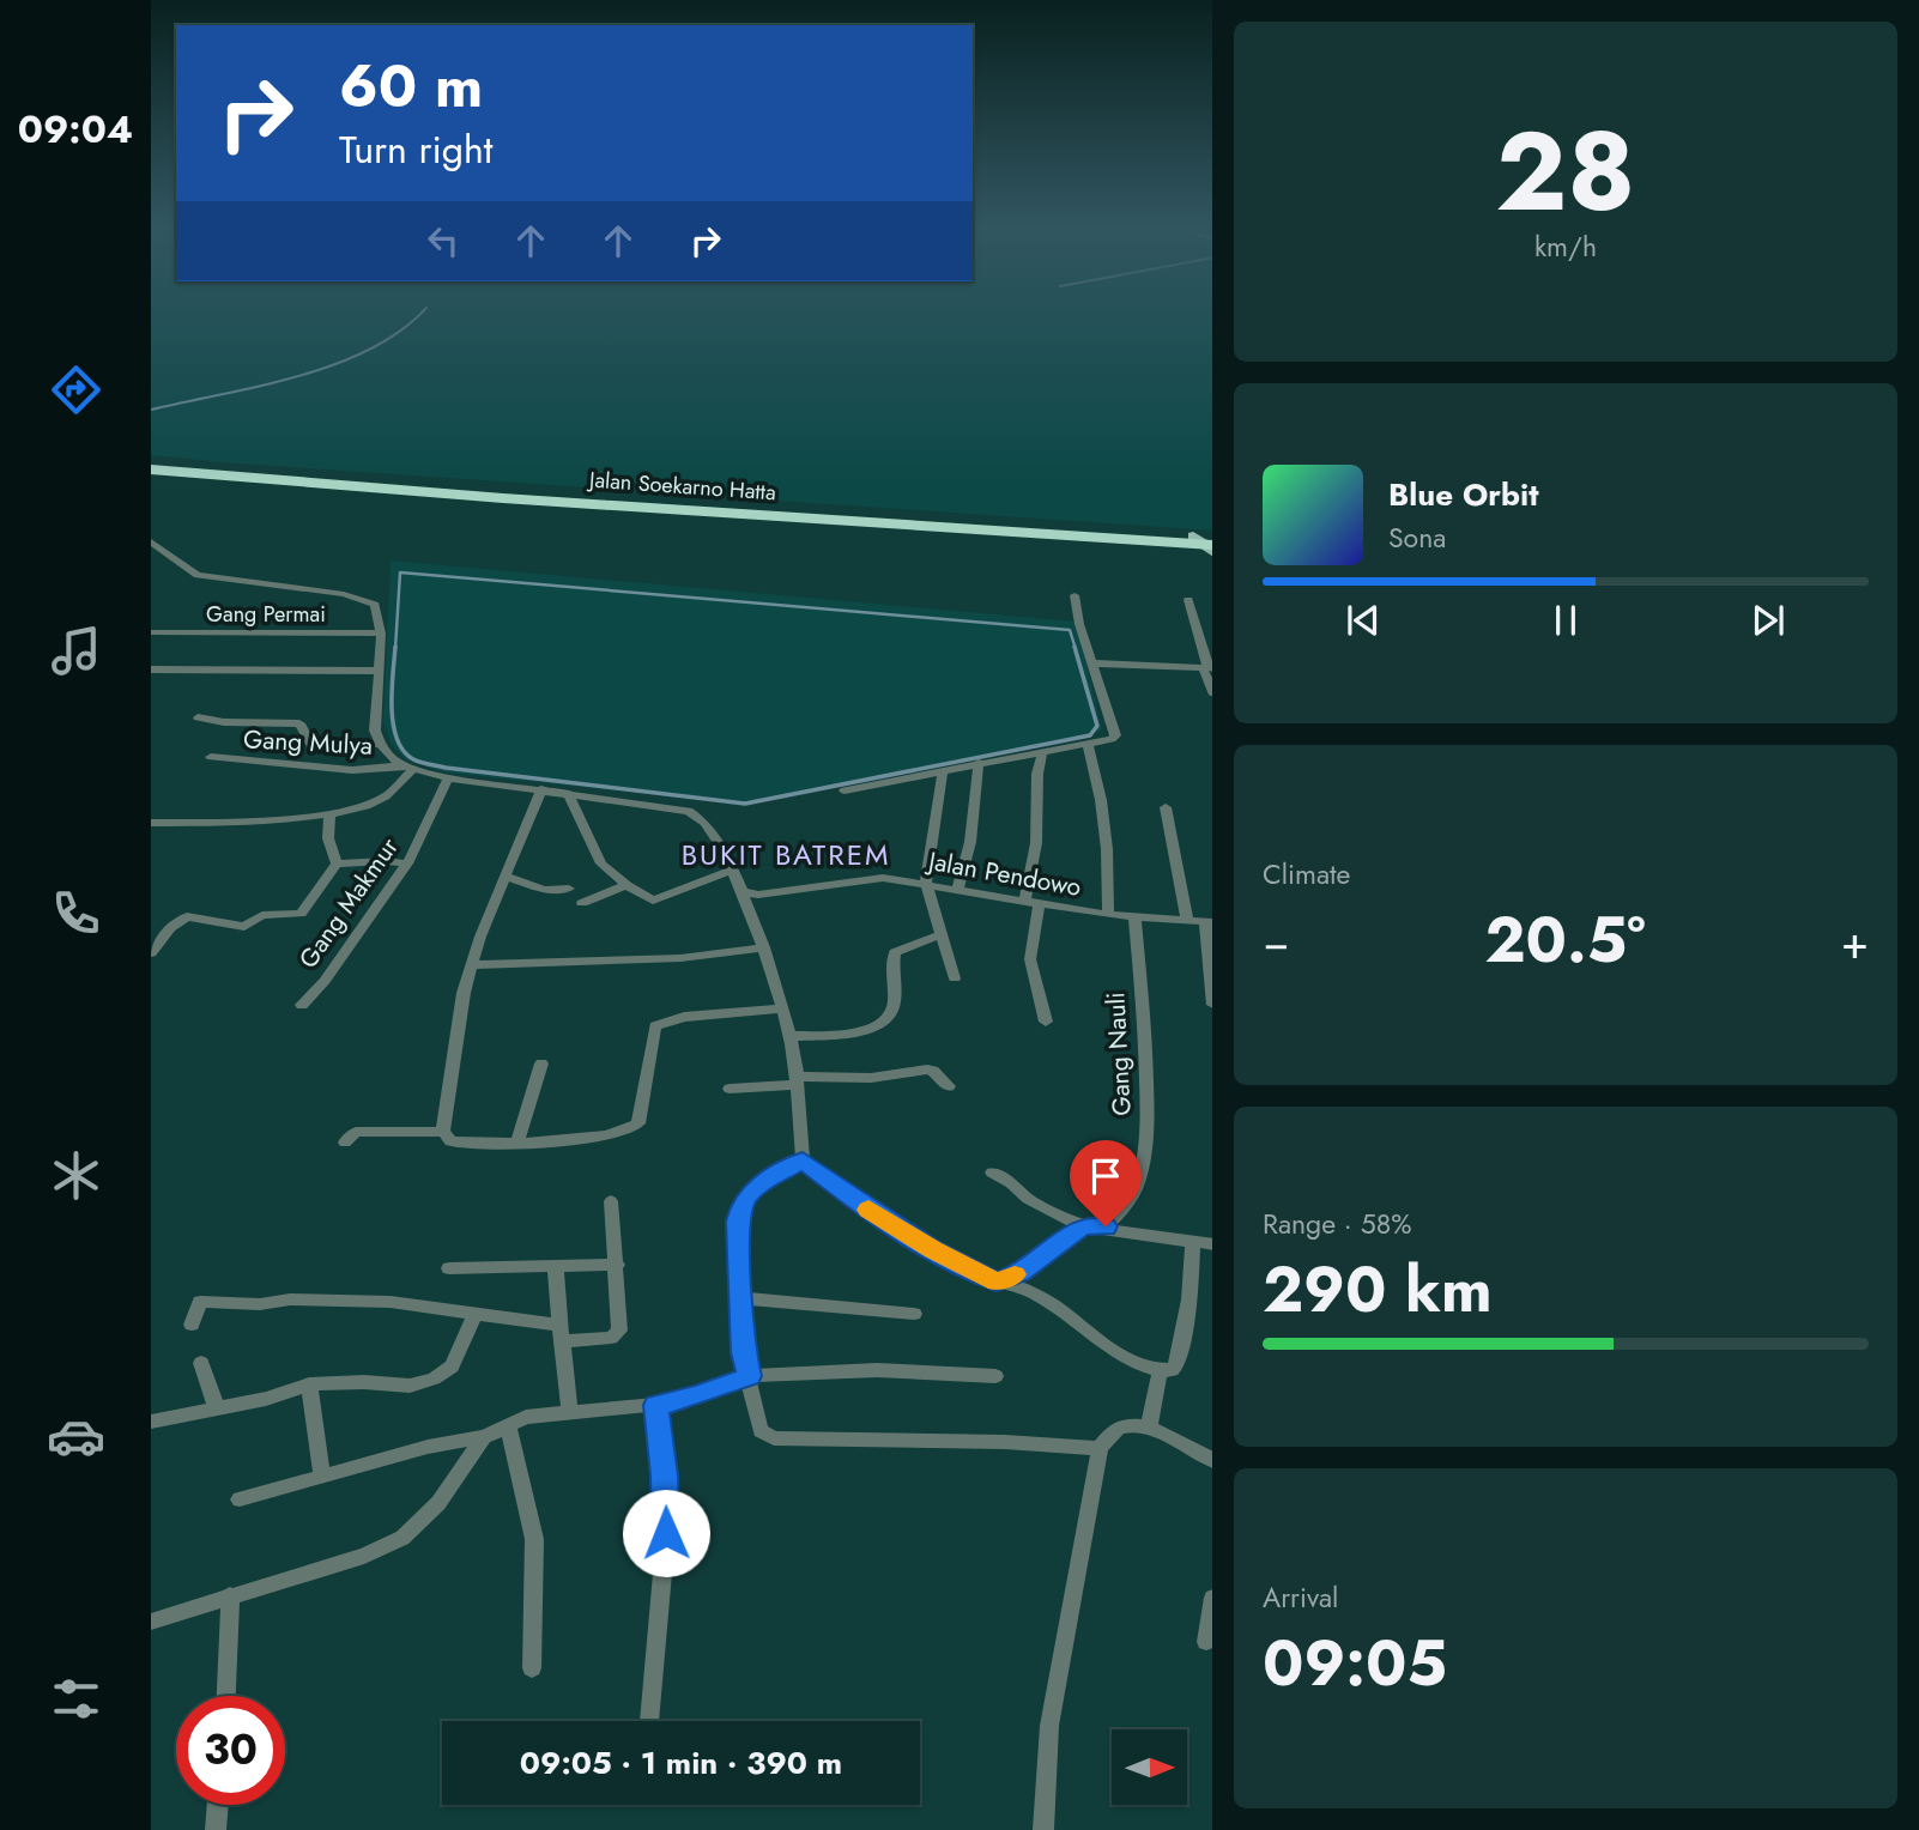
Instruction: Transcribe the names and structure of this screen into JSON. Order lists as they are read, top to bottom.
{
  "streets": {
    "highway": ["Jalan Soekarno Hatta"],
    "street": [
      "Gang Permai",
      "Gang Mulya",
      "Jalan Pendowo",
      "Gang Makmur",
      "Gang Nauli"
    ]
  },
  "crossings": [
    ["Jalan Pendowo", "Gang Nauli"]
  ],
  "districts": ["BUKIT BATREM"],
  "north": "right",
  "page": {
    "tabs": "09:04",
    "tile": [
      ["28", "km/h"],
      "Climate",
      ["Range · 58%", "290 km"],
      ["Arrival", "09:05"]
    ],
    "turn": ["60 m", "Turn right"],
    "song": ["Blue Orbit", "Sona"],
    "heat": ["−", "20.5°", "+"],
    "limit": "30",
    "trip": "09:05 · 1 min · 390 m"
  }
}
